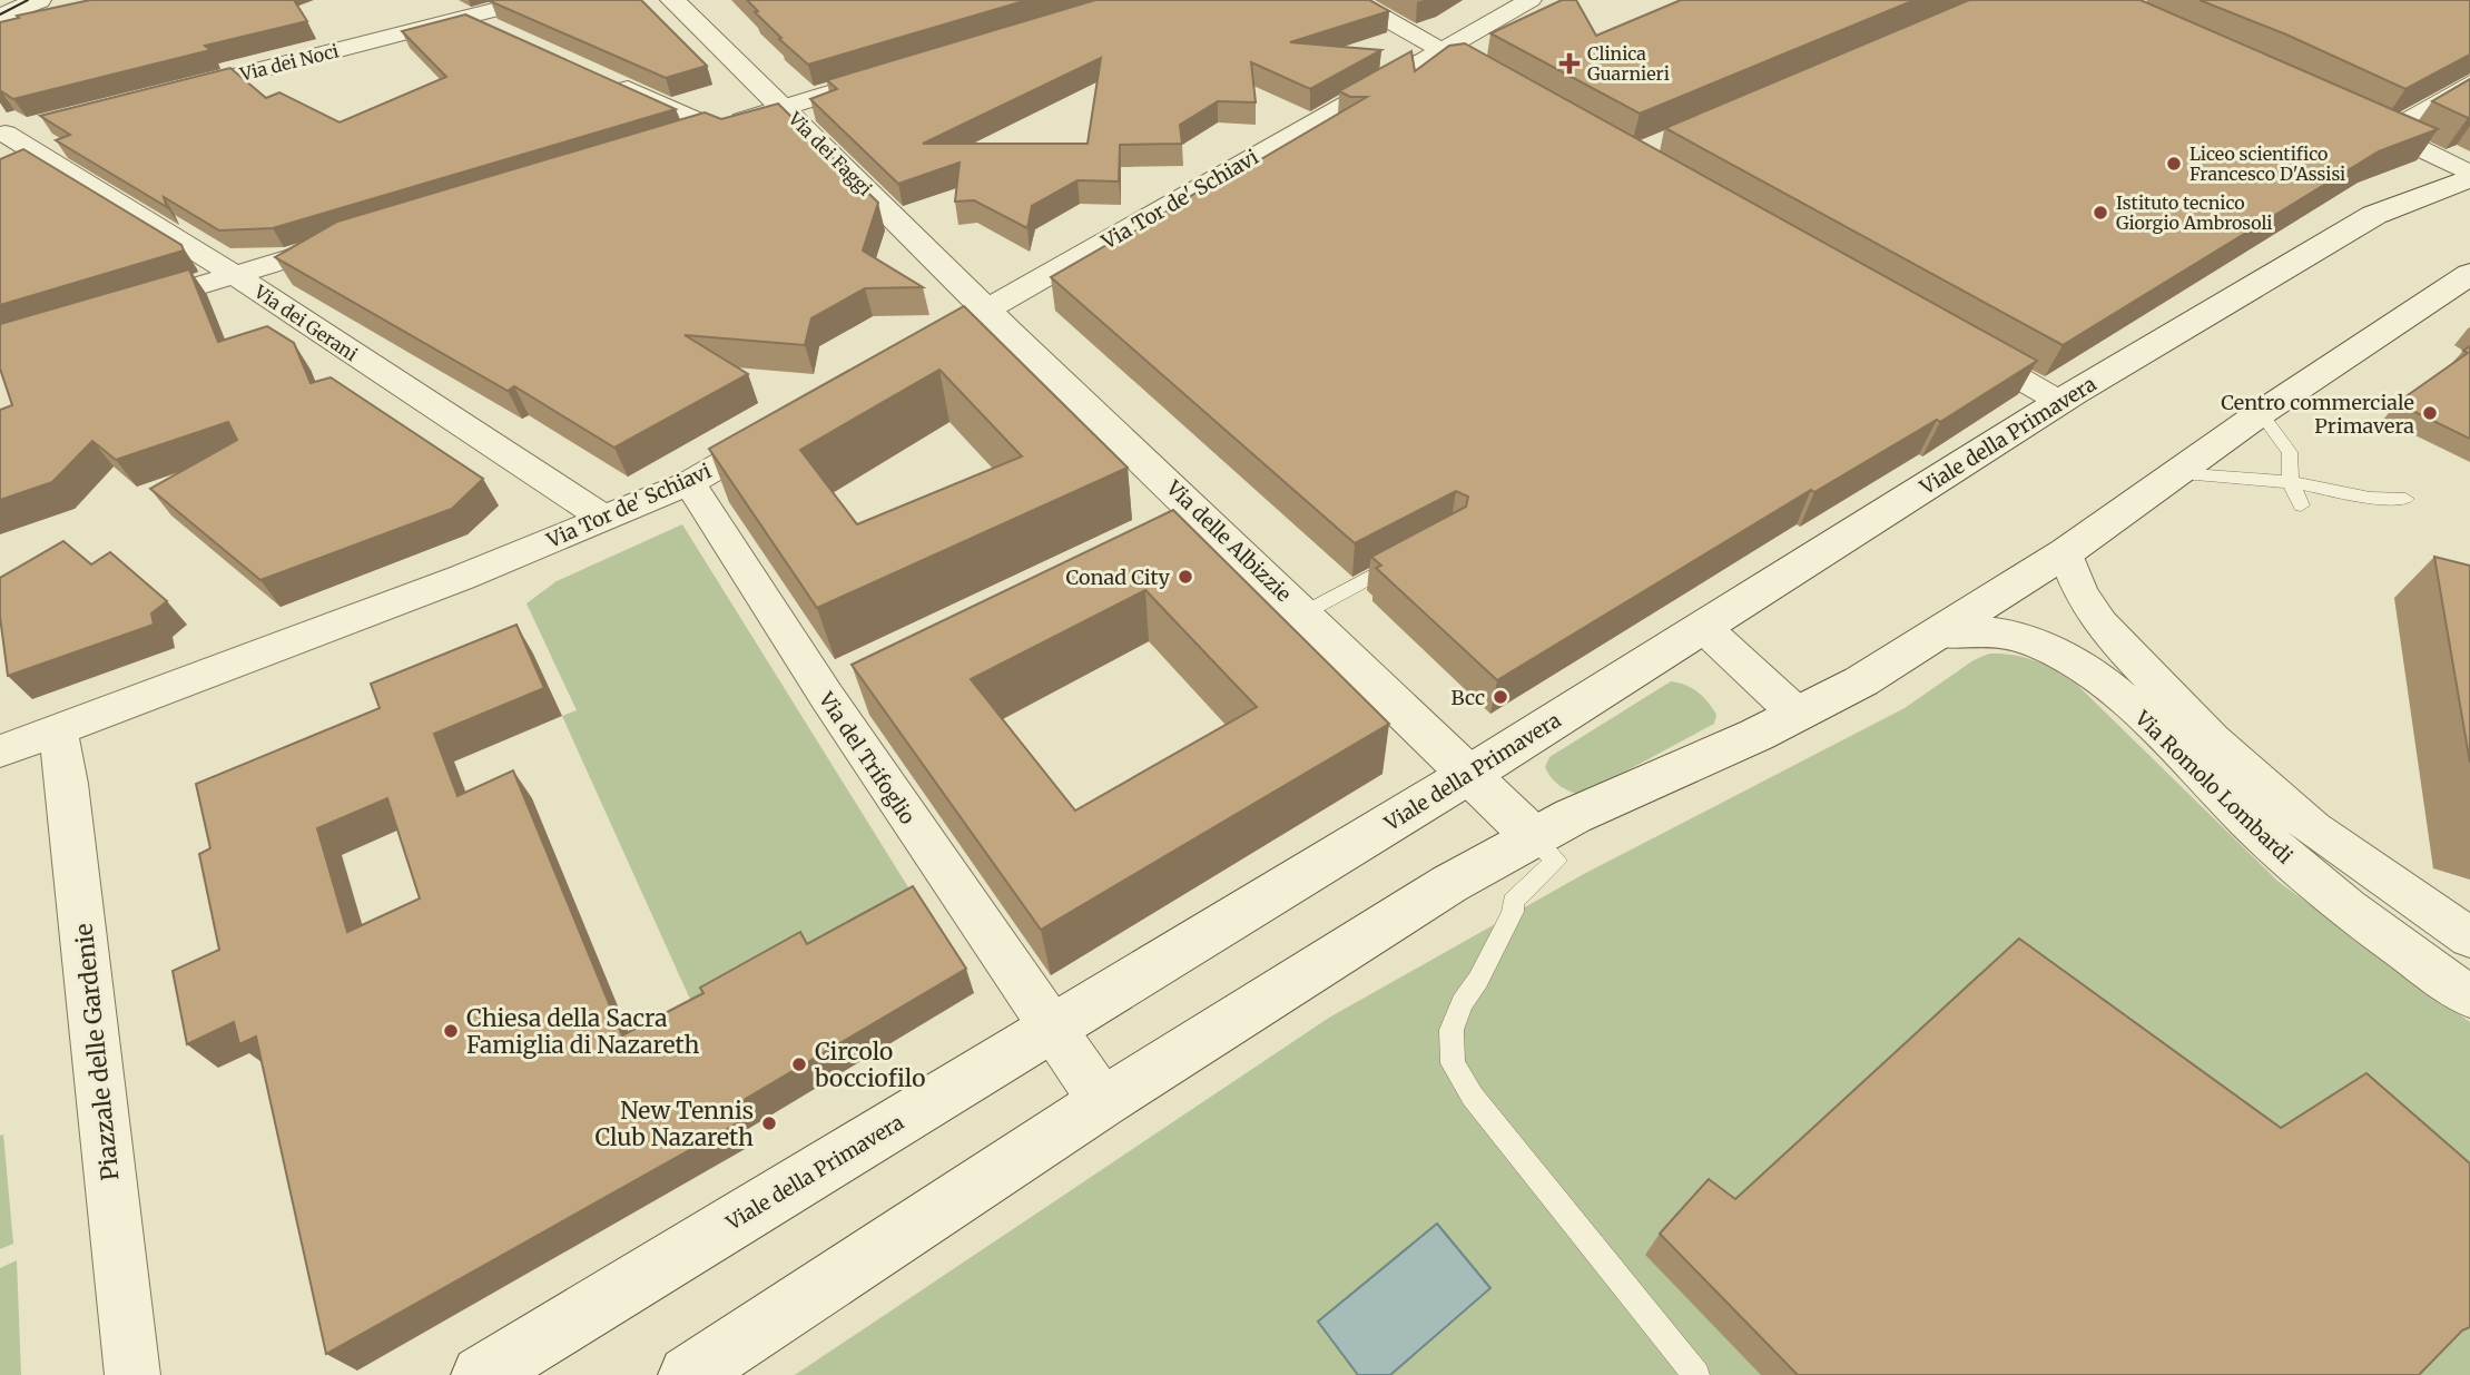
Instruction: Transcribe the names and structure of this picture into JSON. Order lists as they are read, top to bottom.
{
  "streets": {
    "main road": ["Via dei Faggi", "Viale della Primavera", "Via delle Albizzie"],
    "street": [
      "Via dei Noci",
      "Via Tor de' Schiavi",
      "Via dei Gerani",
      "Via del Trifoglio",
      "Via Romolo Lombardi",
      "Piazzale delle Gardenie"
    ]
  },
  "crossings": [
    ["Via dei Faggi", "Via Tor de' Schiavi"],
    ["Via dei Faggi", "Via delle Albizzie"],
    ["Via Tor de' Schiavi", "Via dei Gerani"],
    ["Via Tor de' Schiavi", "Via delle Albizzie"],
    ["Via Tor de' Schiavi", "Via del Trifoglio"],
    ["Via Tor de' Schiavi", "Piazzale delle Gardenie"],
    ["Viale della Primavera", "Via delle Albizzie"],
    ["Viale della Primavera", "Via del Trifoglio"]
  ],
  "places": {
    "health": ["Clinica Guarnieri"],
    "other": [
      "Liceo scientifico Francesco D'Assisi",
      "Istituto tecnico Giorgio Ambrosoli",
      "Centro commerciale Primavera",
      "Conad City",
      "Bcc",
      "Chiesa della Sacra Famiglia di Nazareth",
      "Circolo bocciofilo",
      "New Tennis Club Nazareth"
    ]
  }
}
